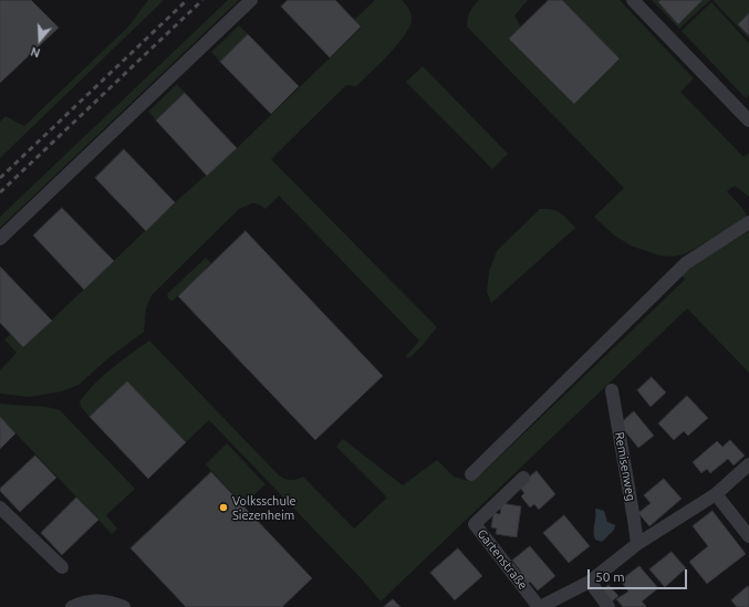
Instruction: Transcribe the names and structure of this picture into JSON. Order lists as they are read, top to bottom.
{
  "streets": {
    "street": ["Remisenweg", "Gartenstraße"]
  },
  "crossings": [
    ["Remisenweg", "Gartenstraße"]
  ],
  "places": ["Volksschule Siezenheim"],
  "scale_bar": "50 m",
  "north": "bottom"
}
